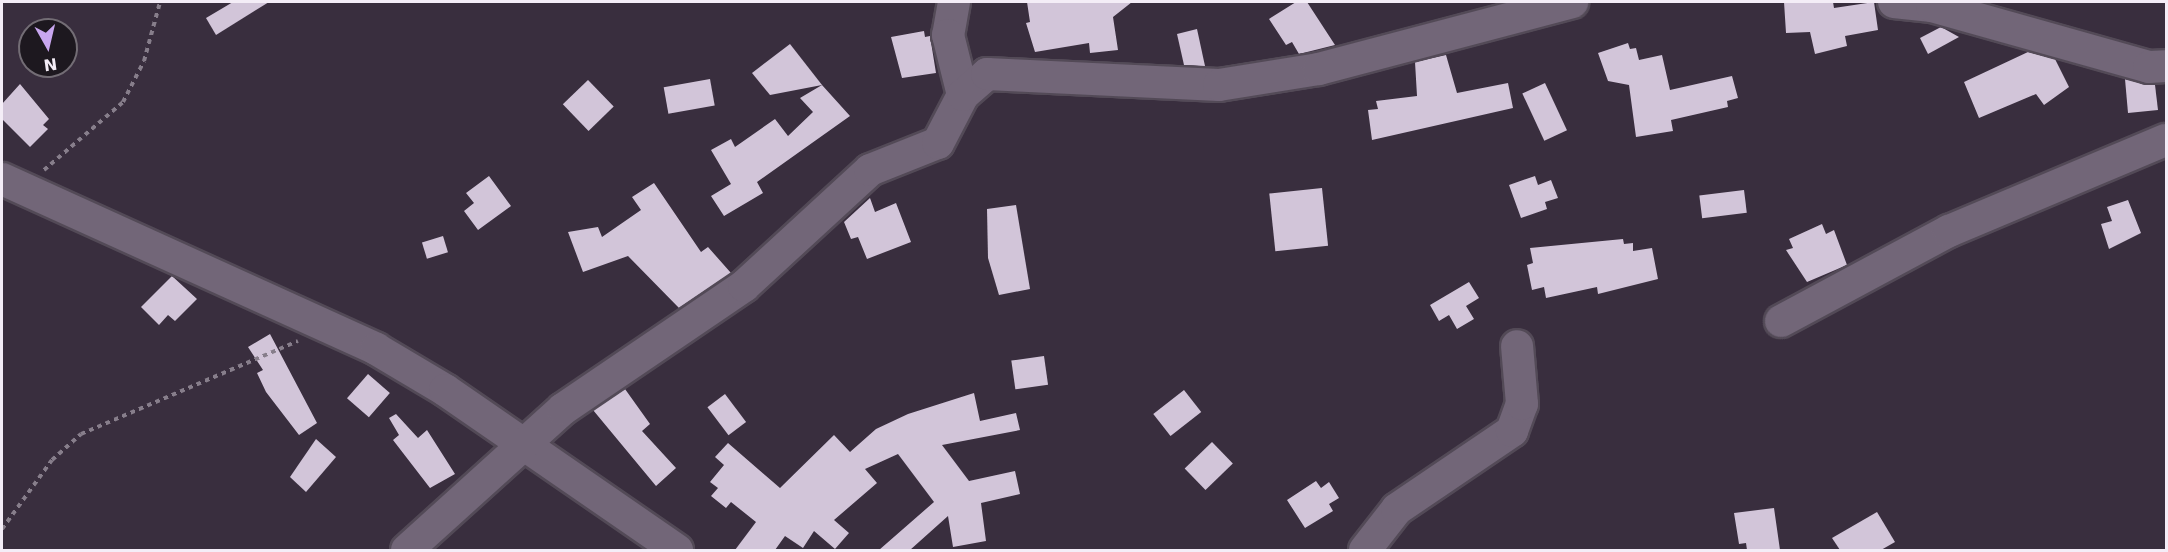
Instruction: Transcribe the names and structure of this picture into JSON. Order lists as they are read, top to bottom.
{
  "north": "bottom"
}
